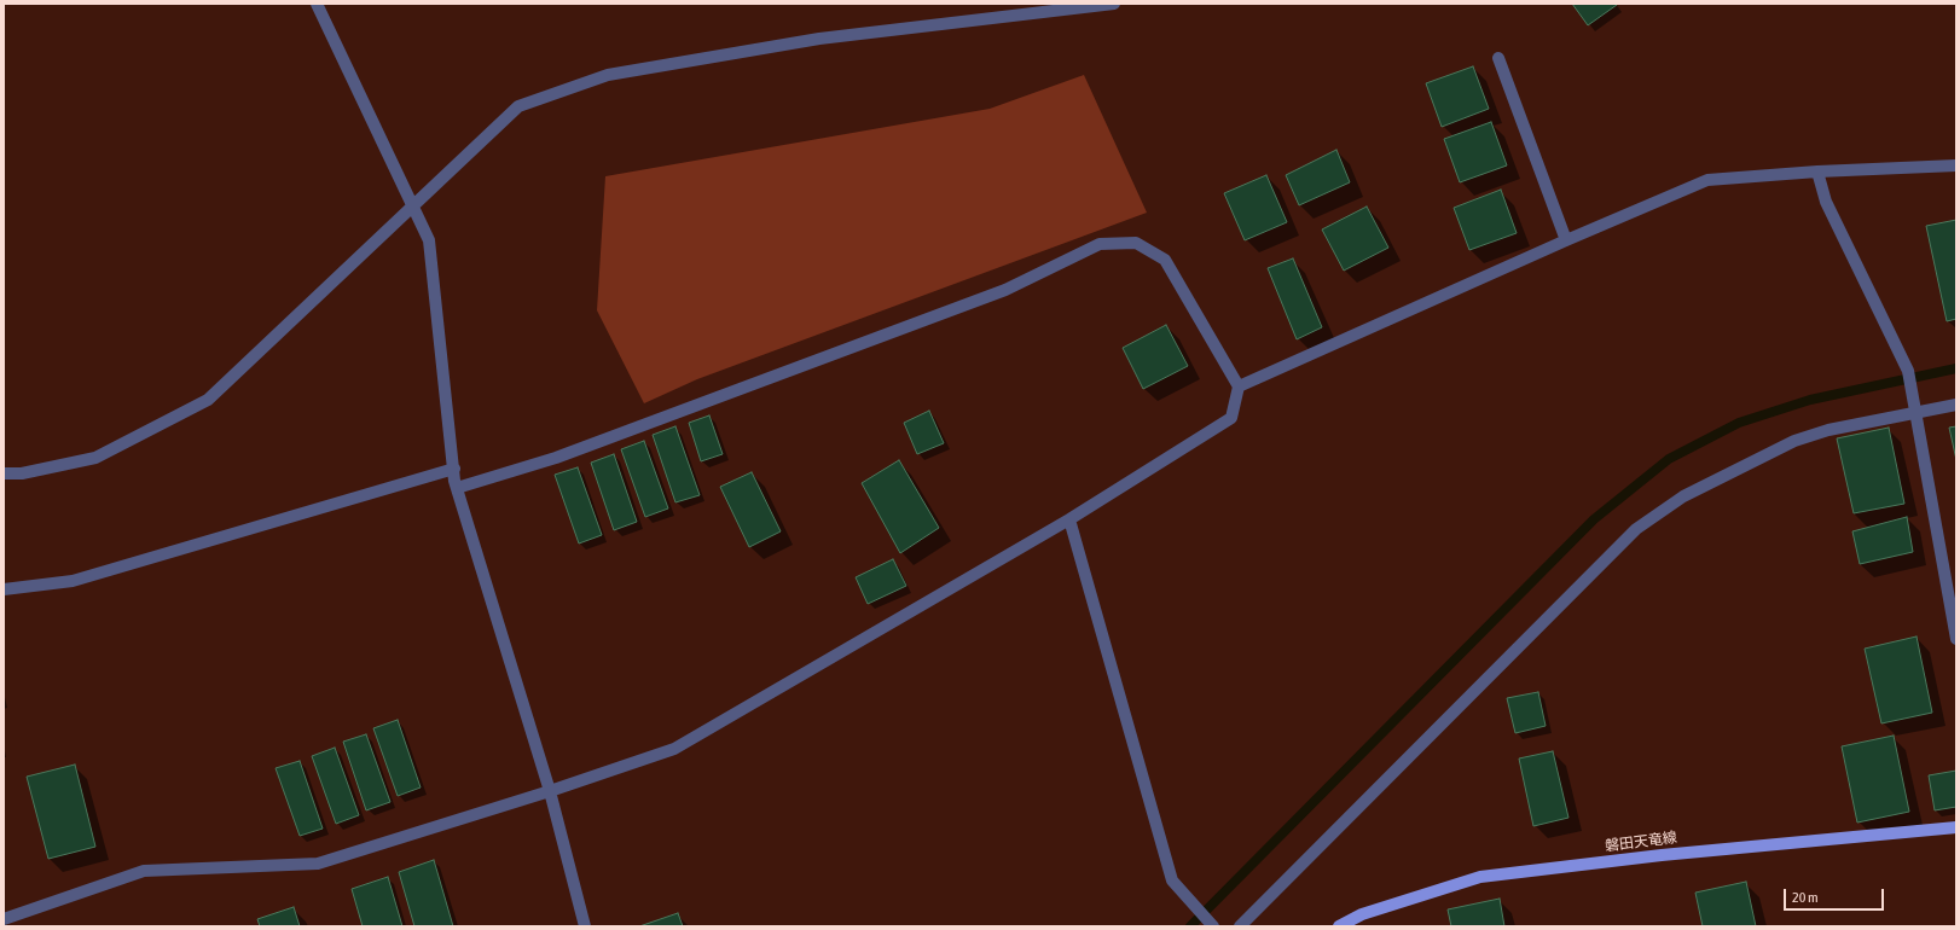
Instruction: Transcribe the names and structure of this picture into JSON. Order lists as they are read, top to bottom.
{
  "streets": {
    "main road": ["磐田天竜線"]
  },
  "scale_bar": "20 m"
}
